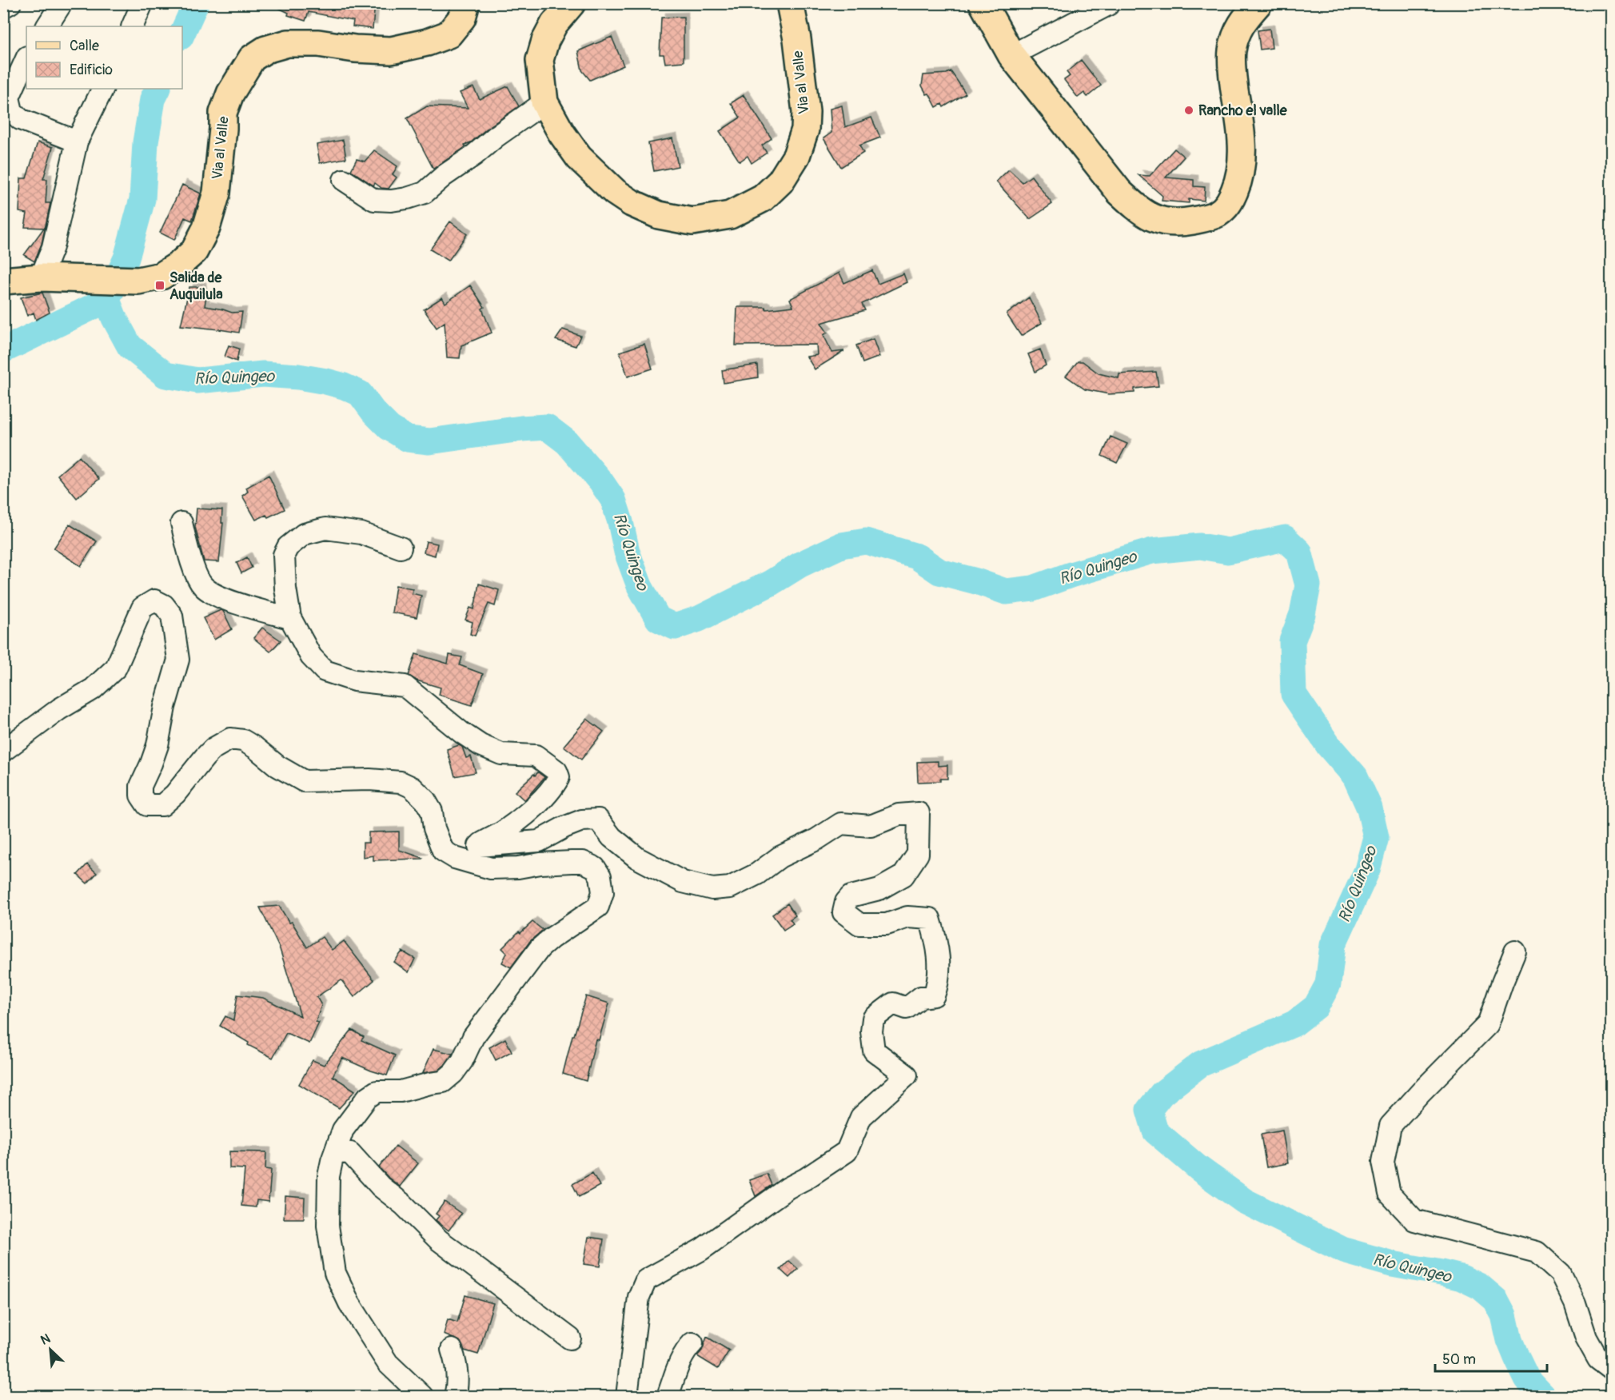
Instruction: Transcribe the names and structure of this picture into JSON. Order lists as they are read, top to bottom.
{
  "streets": {
    "main road": ["Via al Valle"]
  },
  "water": ["Río Quingeo"],
  "places": {
    "other": ["Rancho el valle"],
    "transit": ["Salida de Auquilula"]
  },
  "legend": ["Calle", "Edificio"],
  "scale_bar": "50 m",
  "north": "top left"
}
